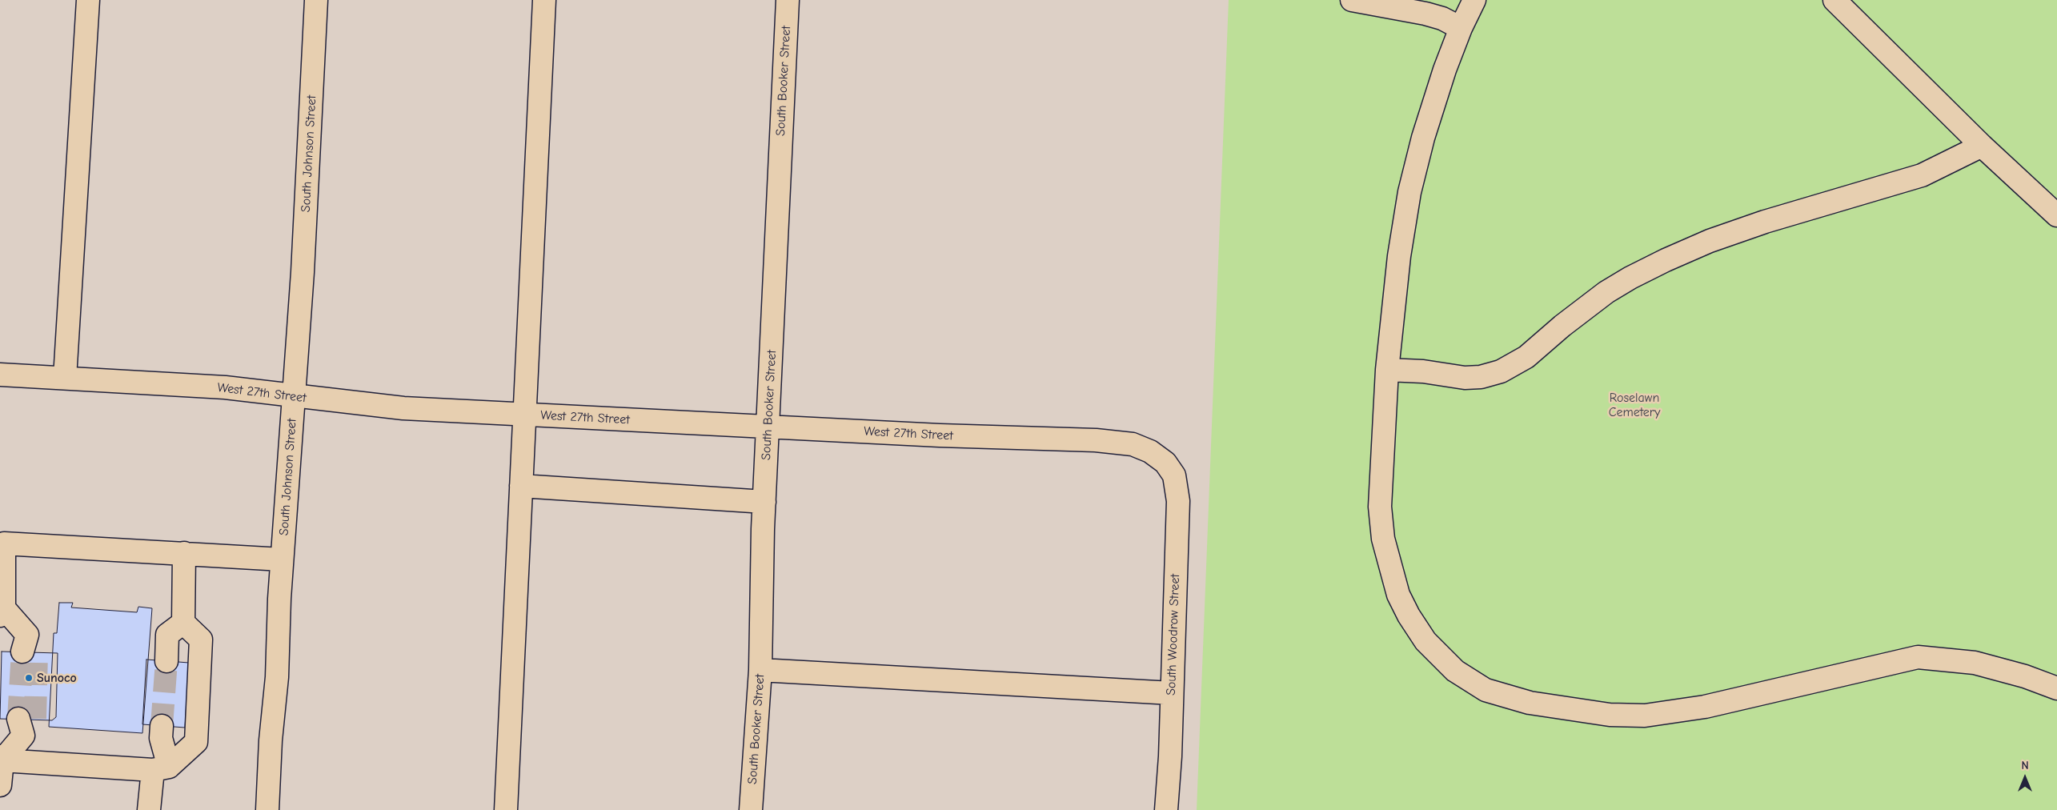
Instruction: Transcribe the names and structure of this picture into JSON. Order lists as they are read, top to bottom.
{
  "streets": {
    "street": [
      "South Booker Street",
      "South Johnson Street",
      "West 27th Street",
      "South Woodrow Street"
    ]
  },
  "crossings": [
    ["South Booker Street", "West 27th Street"],
    ["South Johnson Street", "West 27th Street"],
    ["West 27th Street", "South Woodrow Street"]
  ],
  "parks": ["Roselawn Cemetery"],
  "places": ["Sunoco"],
  "north": "top"
}
